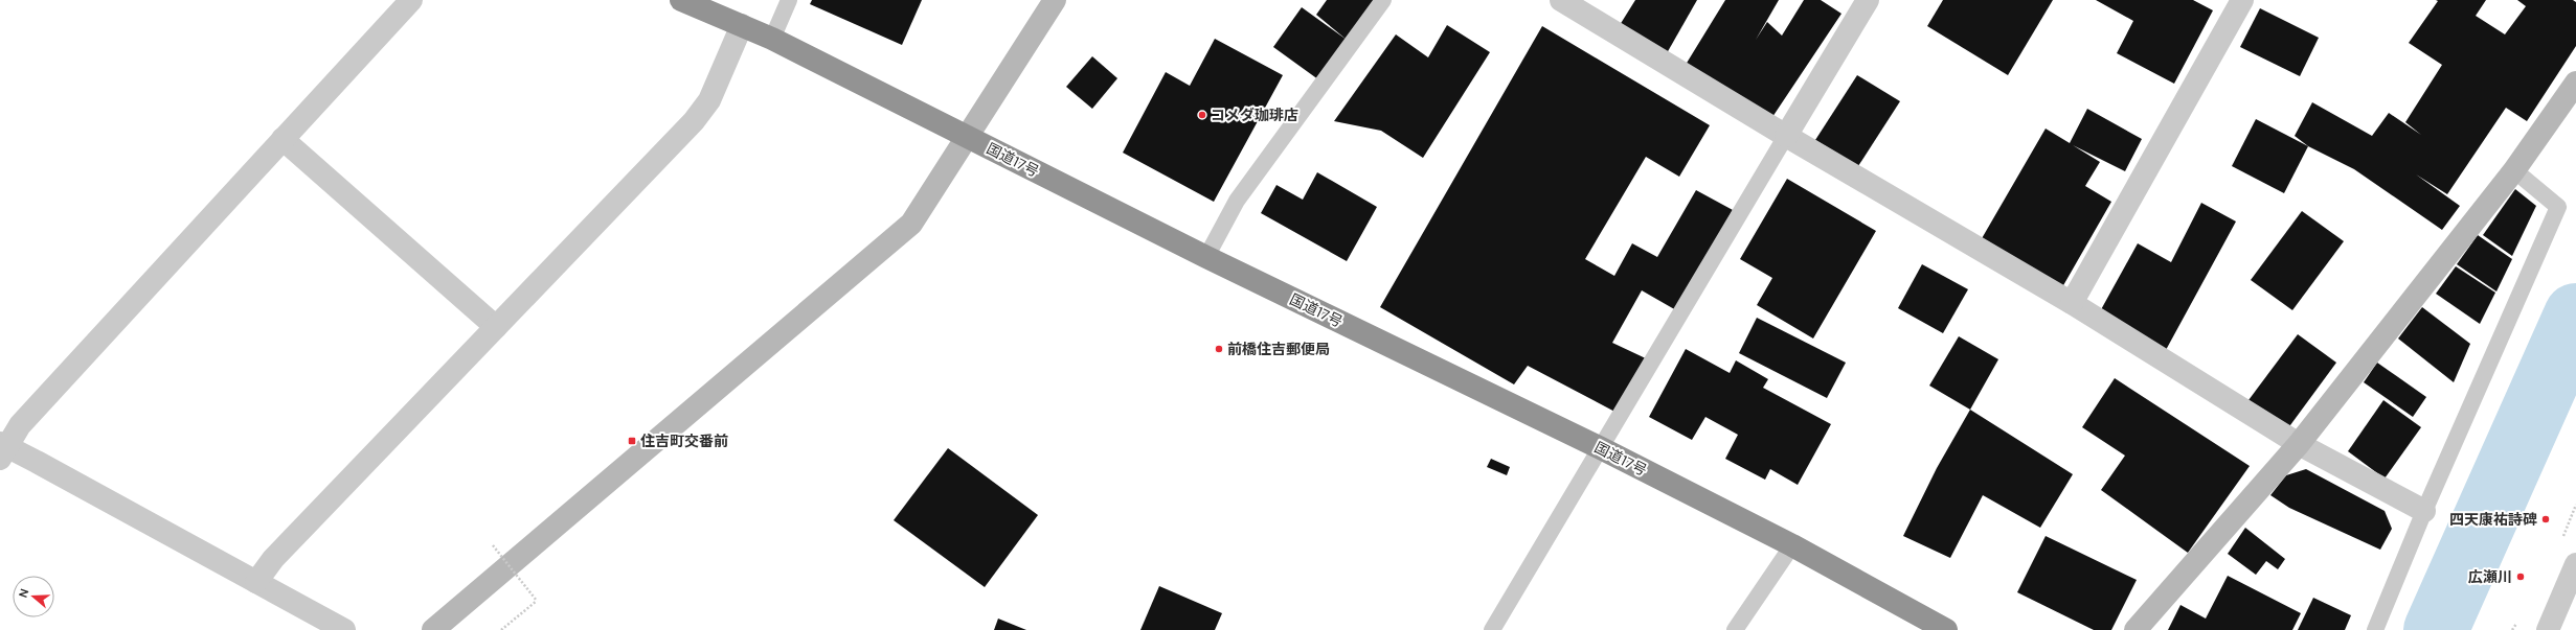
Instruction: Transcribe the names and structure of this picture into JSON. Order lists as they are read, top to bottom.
{
  "streets": {
    "highway": ["国道17号"]
  },
  "places": {
    "other": [
      "コメダ珈琲店",
      "前橋住吉郵便局",
      "四天康祐詩碑",
      "広瀬川"
    ],
    "transit": ["住吉町交番前"]
  },
  "north": "left"
}
